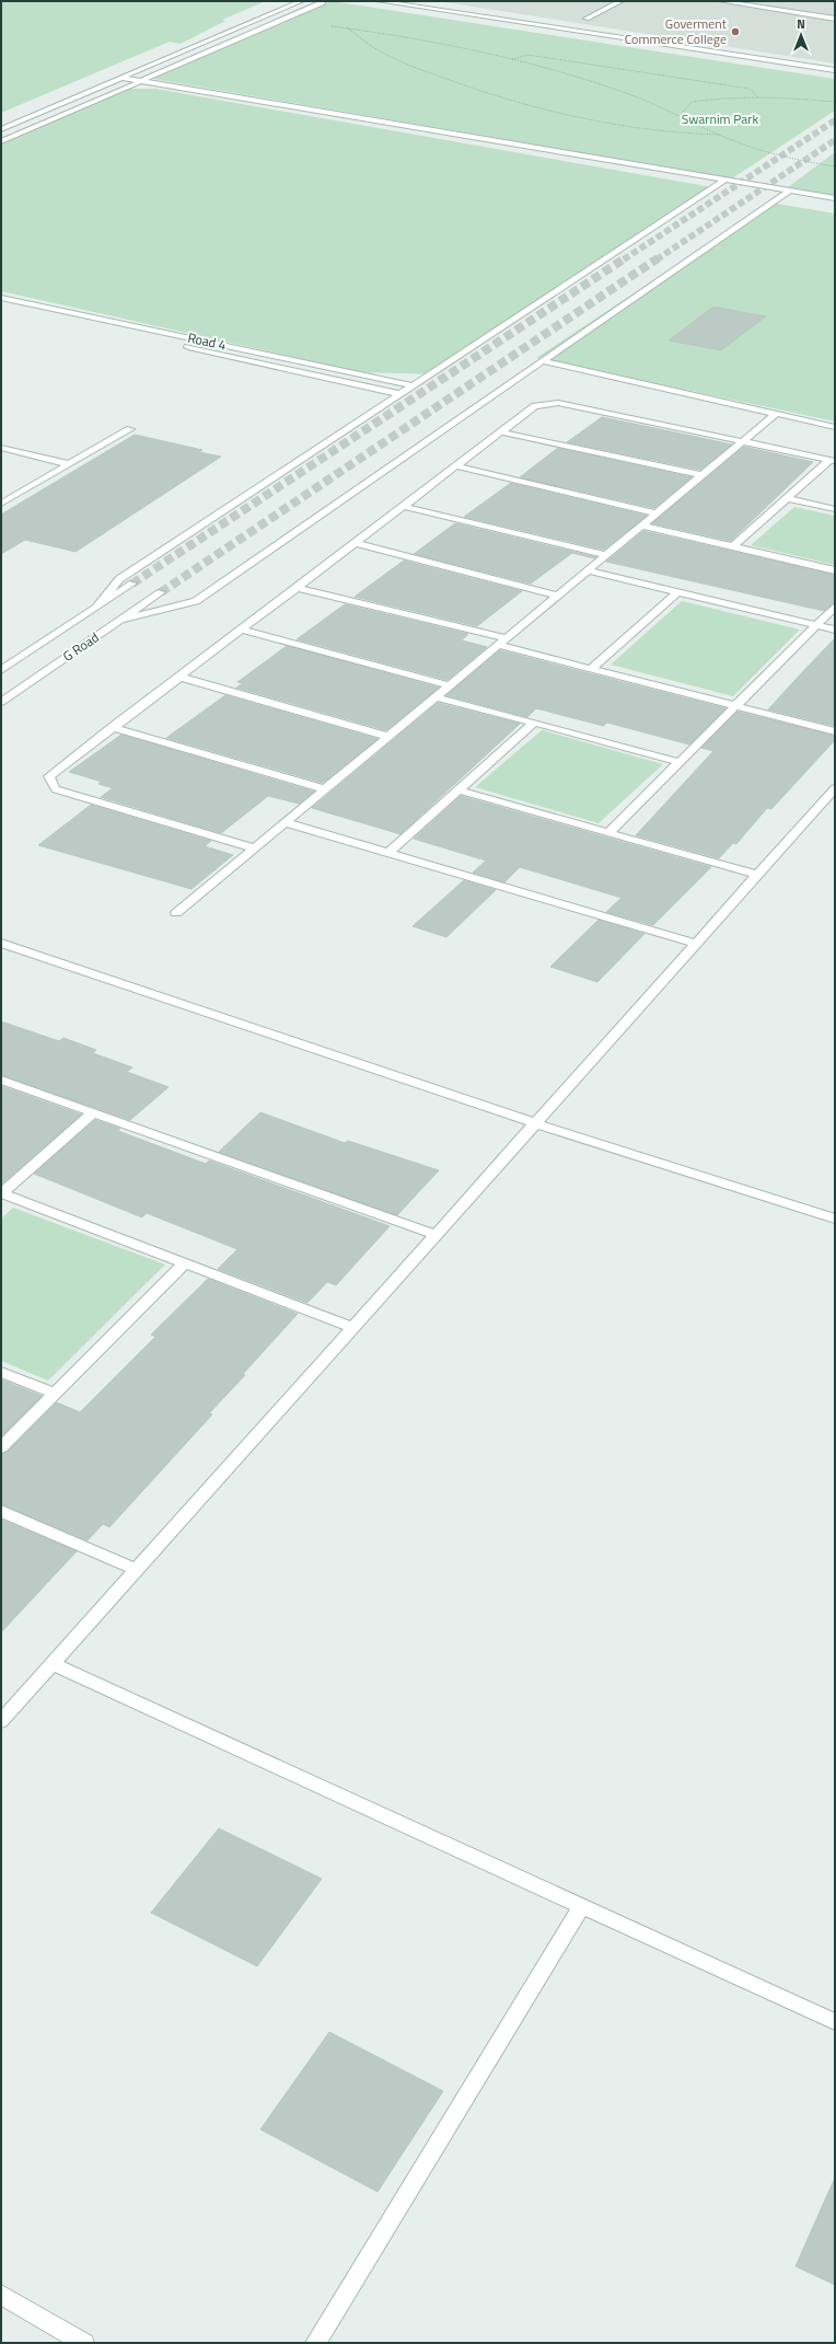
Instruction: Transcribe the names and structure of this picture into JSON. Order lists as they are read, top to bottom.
{
  "streets": {
    "street": ["Road 4", "G Road"]
  },
  "parks": ["Swarnim Park"],
  "places": ["Goverment Commerce College"],
  "north": "top"
}
